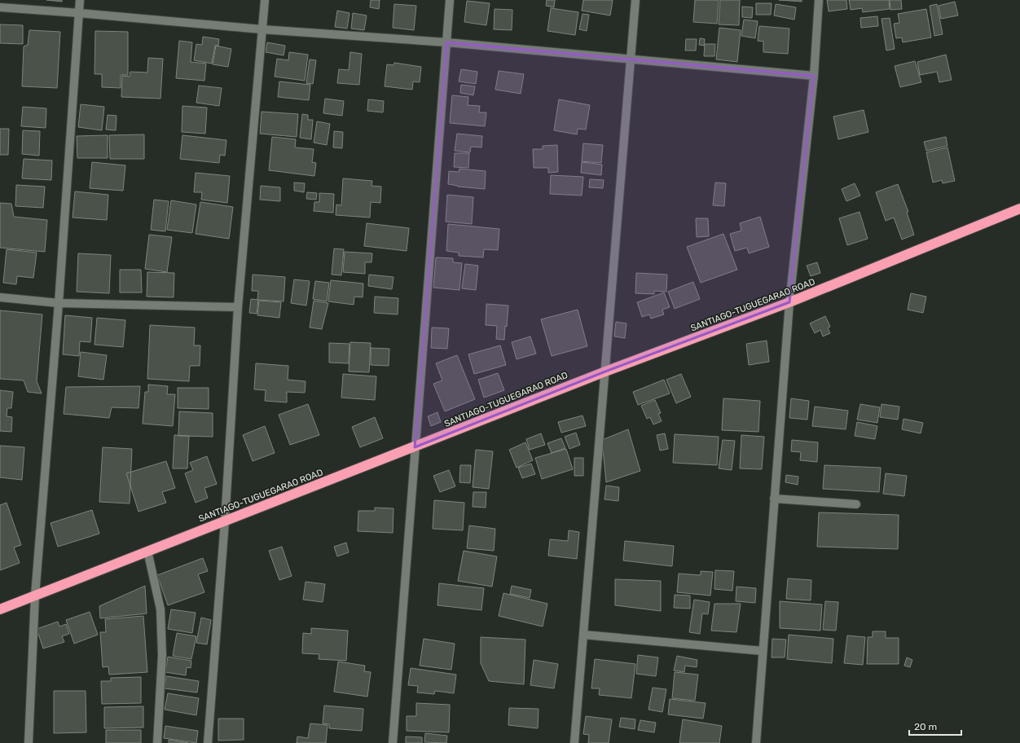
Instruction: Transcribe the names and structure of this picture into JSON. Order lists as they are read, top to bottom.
{
  "streets": {
    "highway": ["SANTIAGO-TUGUEGARAO ROAD"]
  },
  "scale_bar": "20 m"
}
